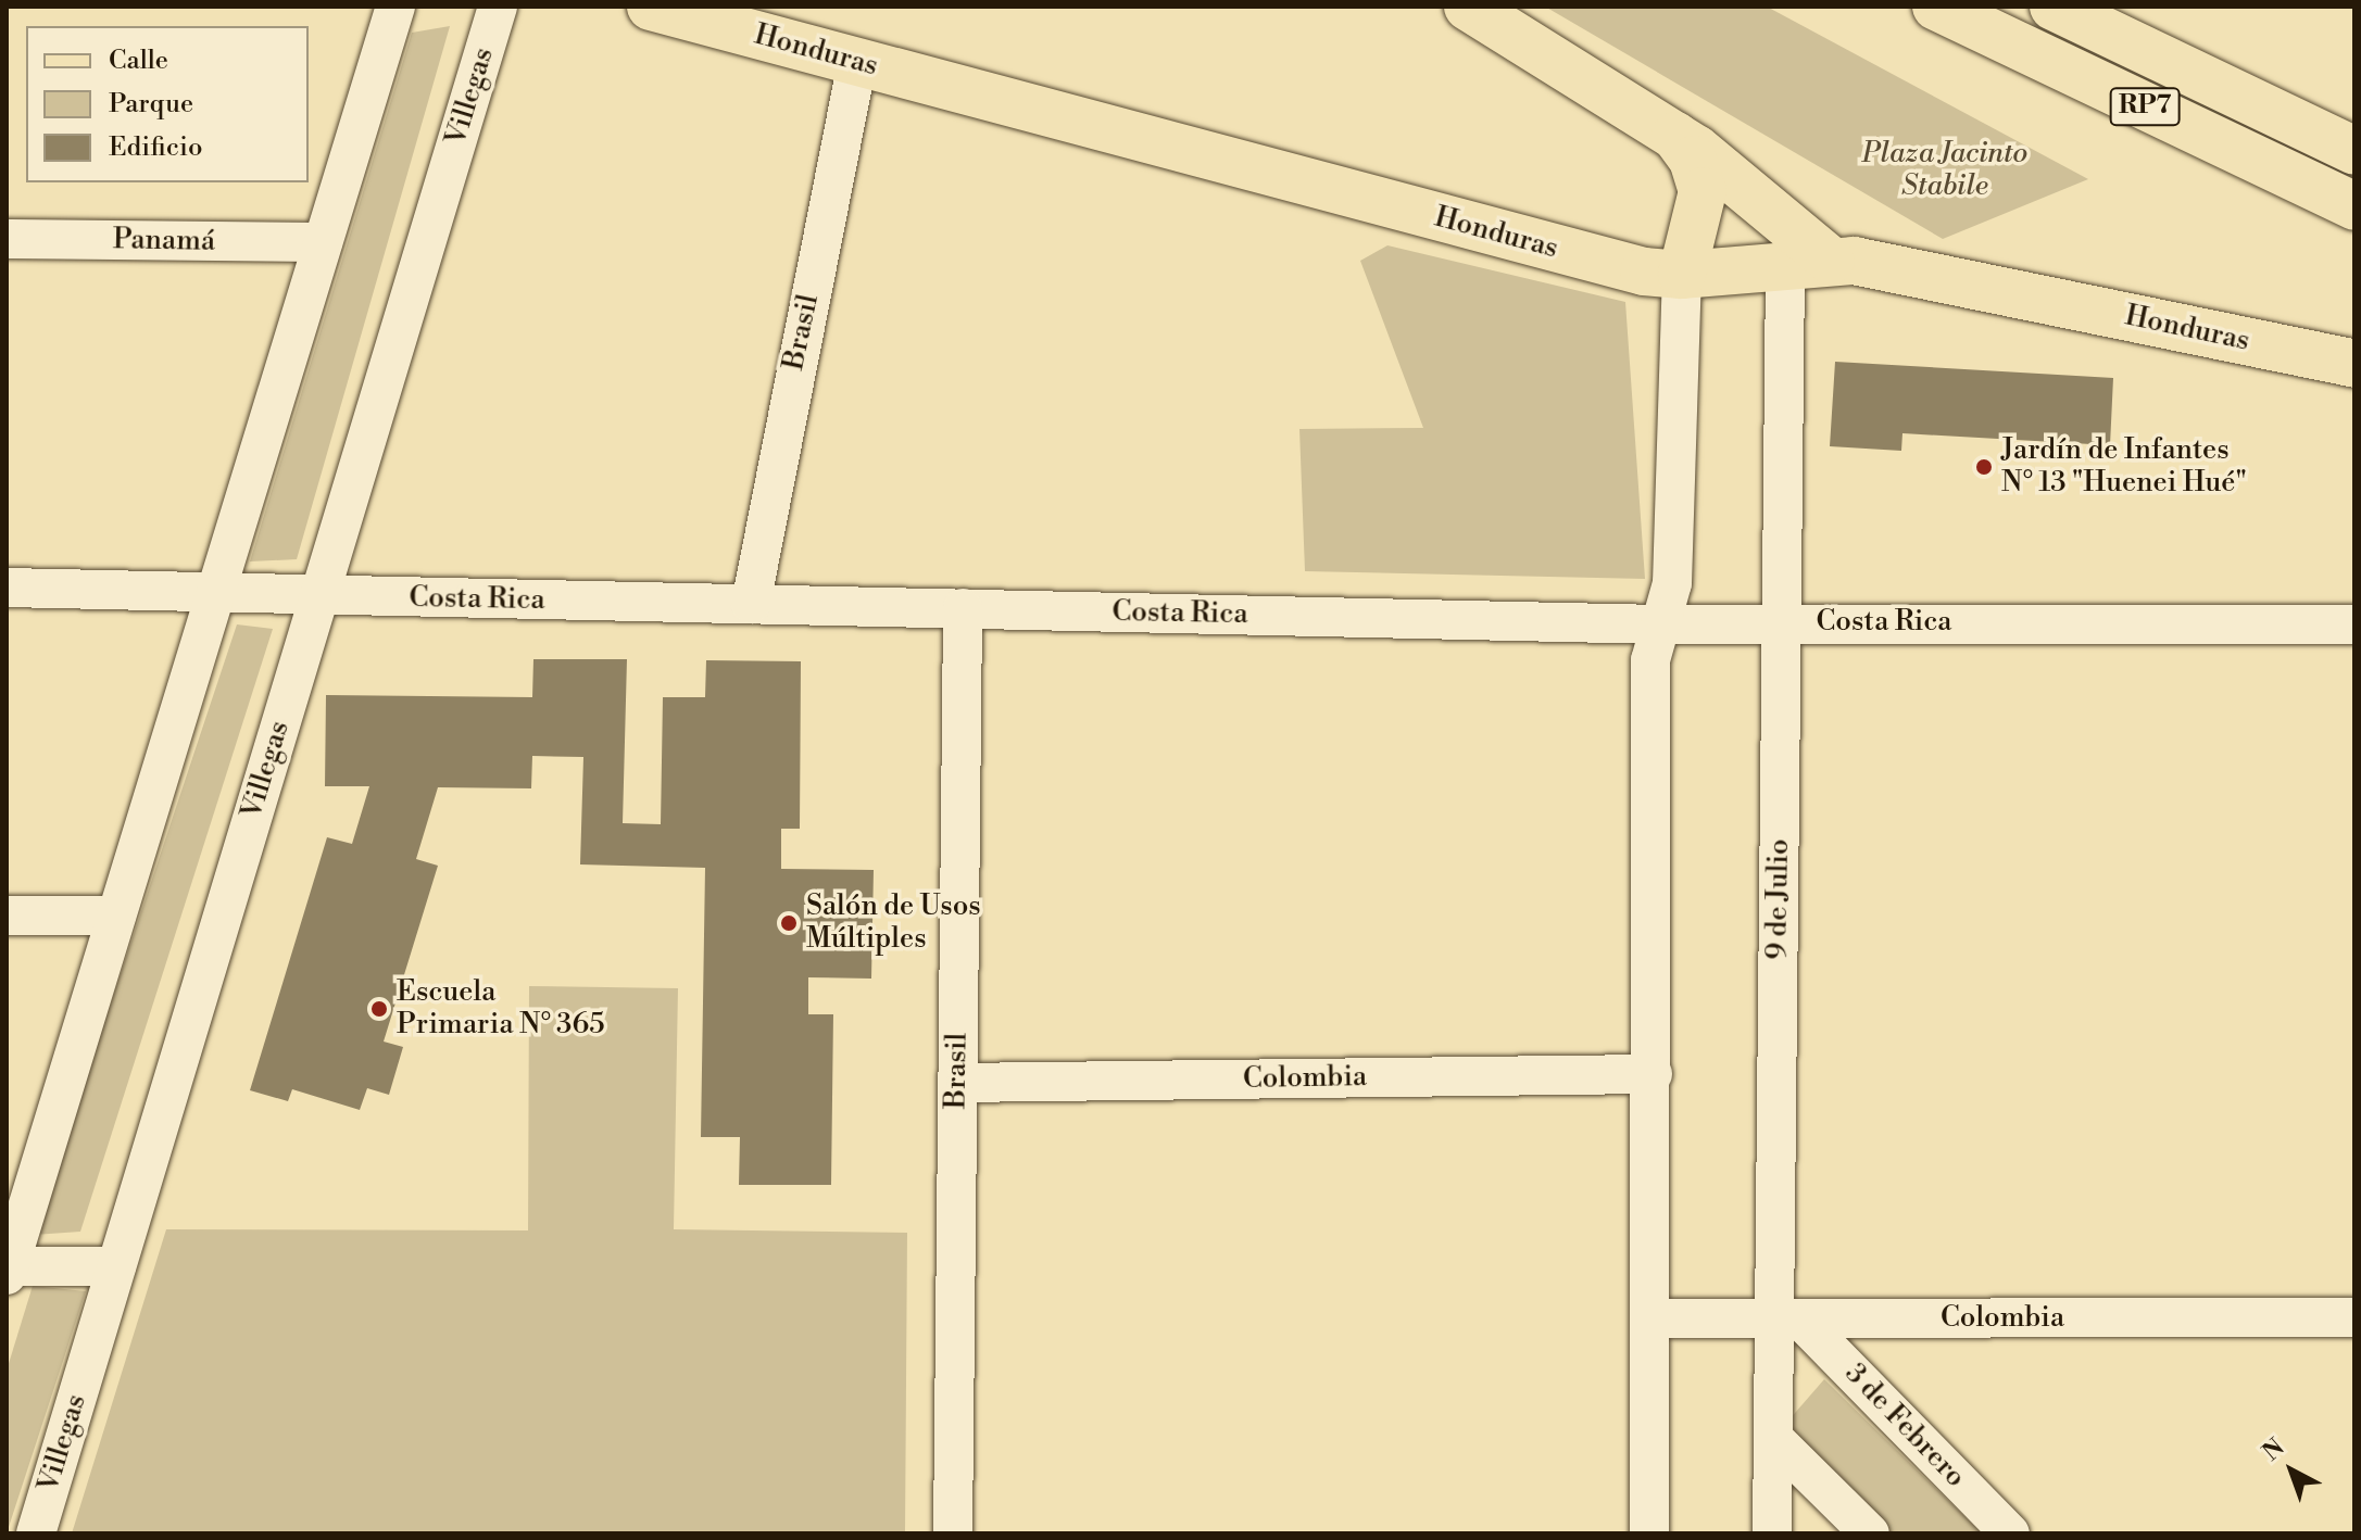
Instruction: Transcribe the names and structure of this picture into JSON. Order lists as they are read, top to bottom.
{
  "streets": {
    "main road": ["Honduras", "RP7"],
    "street": [
      "Villegas",
      "Panamá",
      "Brasil",
      "Costa Rica",
      "9 de Julio",
      "Colombia",
      "3 de Febrero"
    ]
  },
  "crossings": [
    ["Honduras", "Brasil"],
    ["Honduras", "9 de Julio"],
    ["Villegas", "Costa Rica"],
    ["Brasil", "Costa Rica"],
    ["Brasil", "Colombia"],
    ["Costa Rica", "9 de Julio"],
    ["9 de Julio", "Colombia"],
    ["9 de Julio", "3 de Febrero"],
    ["Colombia", "3 de Febrero"]
  ],
  "parks": ["Plaza Jacinto Stabile"],
  "places": ["Jardín de Infantes N° 13 \"Huenei Hué\"", "Salón de Usos Múltiples", "Escuela Primaria N° 365"],
  "legend": ["Calle", "Parque", "Edificio"],
  "north": "top left"
}
